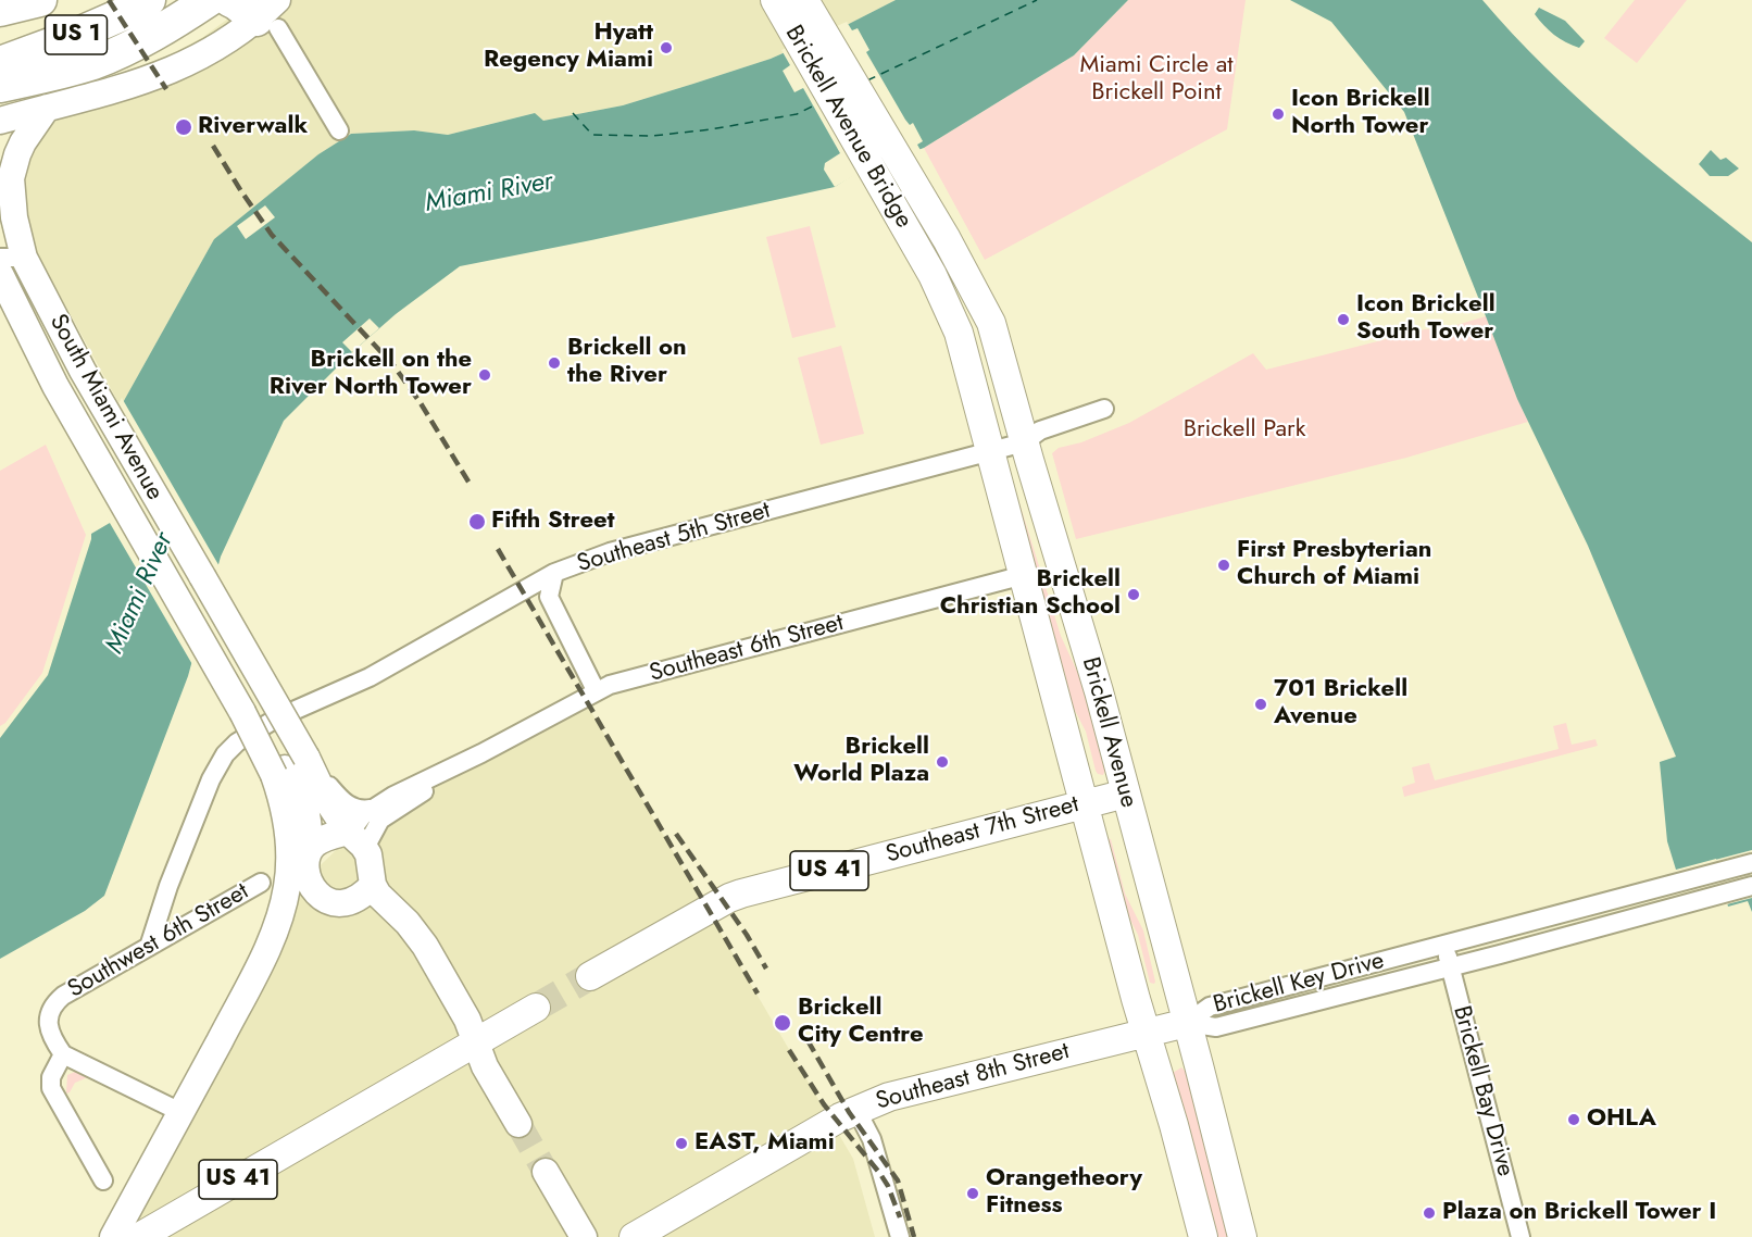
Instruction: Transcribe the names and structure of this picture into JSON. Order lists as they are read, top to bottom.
{
  "streets": {
    "highway": ["US 1"],
    "main road": [
      "Brickell Avenue Bridge",
      "South Miami Avenue",
      "Brickell Avenue",
      "Southeast 7th Street",
      "US 41",
      "Southeast 8th Street"
    ],
    "street": [
      "Southeast 5th Street",
      "Southeast 6th Street",
      "Southwest 6th Street",
      "Brickell Key Drive",
      "Brickell Bay Drive"
    ]
  },
  "crossings": [
    ["Brickell Avenue Bridge", "Brickell Avenue"],
    ["South Miami Avenue", "Southeast 6th Street"],
    ["Southeast 5th Street", "Brickell Avenue"],
    ["Southeast 5th Street", "Southwest 6th Street"],
    ["Southeast 6th Street", "Brickell Avenue"],
    ["Brickell Avenue", "Southeast 7th Street"],
    ["Brickell Avenue", "Brickell Key Drive"],
    ["Brickell Avenue", "Southeast 8th Street"],
    ["Brickell Key Drive", "Southeast 8th Street"],
    ["Brickell Key Drive", "Brickell Bay Drive"]
  ],
  "water": ["Miami River"],
  "parks": ["Miami Circle at Brickell Point", "Brickell Park"],
  "places": [
    "Hyatt Regency Miami",
    "Icon Brickell North Tower",
    "Riverwalk",
    "Icon Brickell South Tower",
    "Brickell on the River",
    "Brickell on the River North Tower",
    "Fifth Street",
    "First Presbyterian Church of Miami",
    "Brickell Christian School",
    "701 Brickell Avenue",
    "Brickell World Plaza",
    "Brickell City Centre",
    "OHLA",
    "EAST, Miami",
    "Orangetheory Fitness",
    "Plaza on Brickell Tower I"
  ]
}
